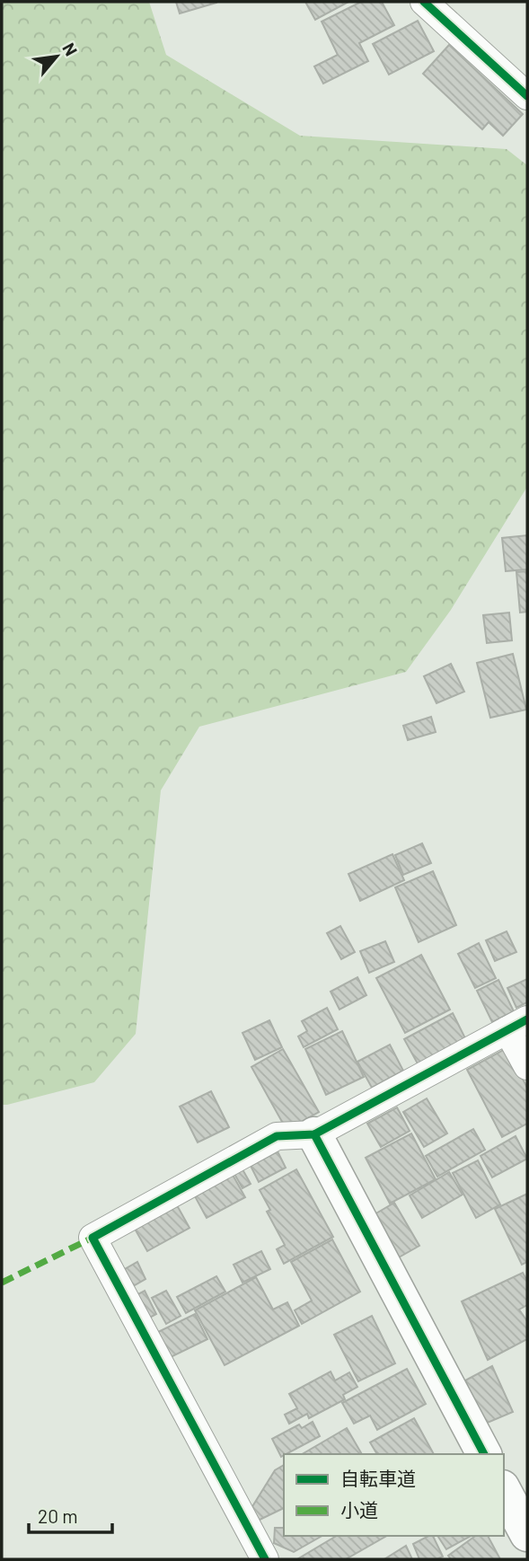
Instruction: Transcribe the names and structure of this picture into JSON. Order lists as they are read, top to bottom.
{
  "legend": ["自転車道", "小道"],
  "scale_bar": "20 m",
  "north": "top right"
}
